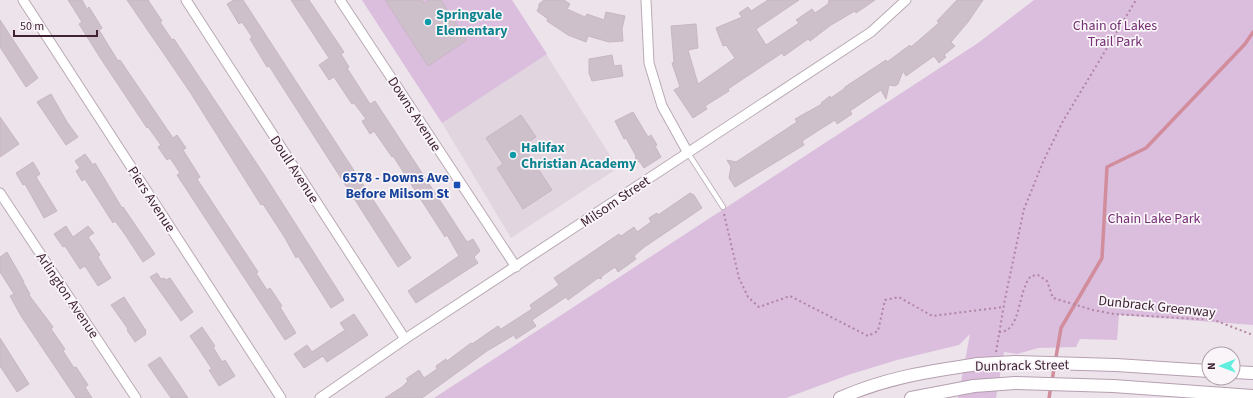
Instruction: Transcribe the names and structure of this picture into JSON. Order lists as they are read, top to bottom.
{
  "streets": {
    "main road": ["Dunbrack Street"],
    "street": [
      "Downs Avenue",
      "Doull Avenue",
      "Piers Avenue",
      "Milsom Street",
      "Arlington Avenue"
    ],
    "path": ["Dunbrack Greenway"]
  },
  "crossings": [
    ["Downs Avenue", "Milsom Street"],
    ["Doull Avenue", "Milsom Street"]
  ],
  "parks": ["Chain of Lakes Trail Park", "Chain Lake Park"],
  "places": {
    "other": ["Springvale Elementary", "Halifax Christian Academy"],
    "transit": ["6578 - Downs Ave Before Milsom St"]
  },
  "scale_bar": "50 m",
  "north": "left"
}
